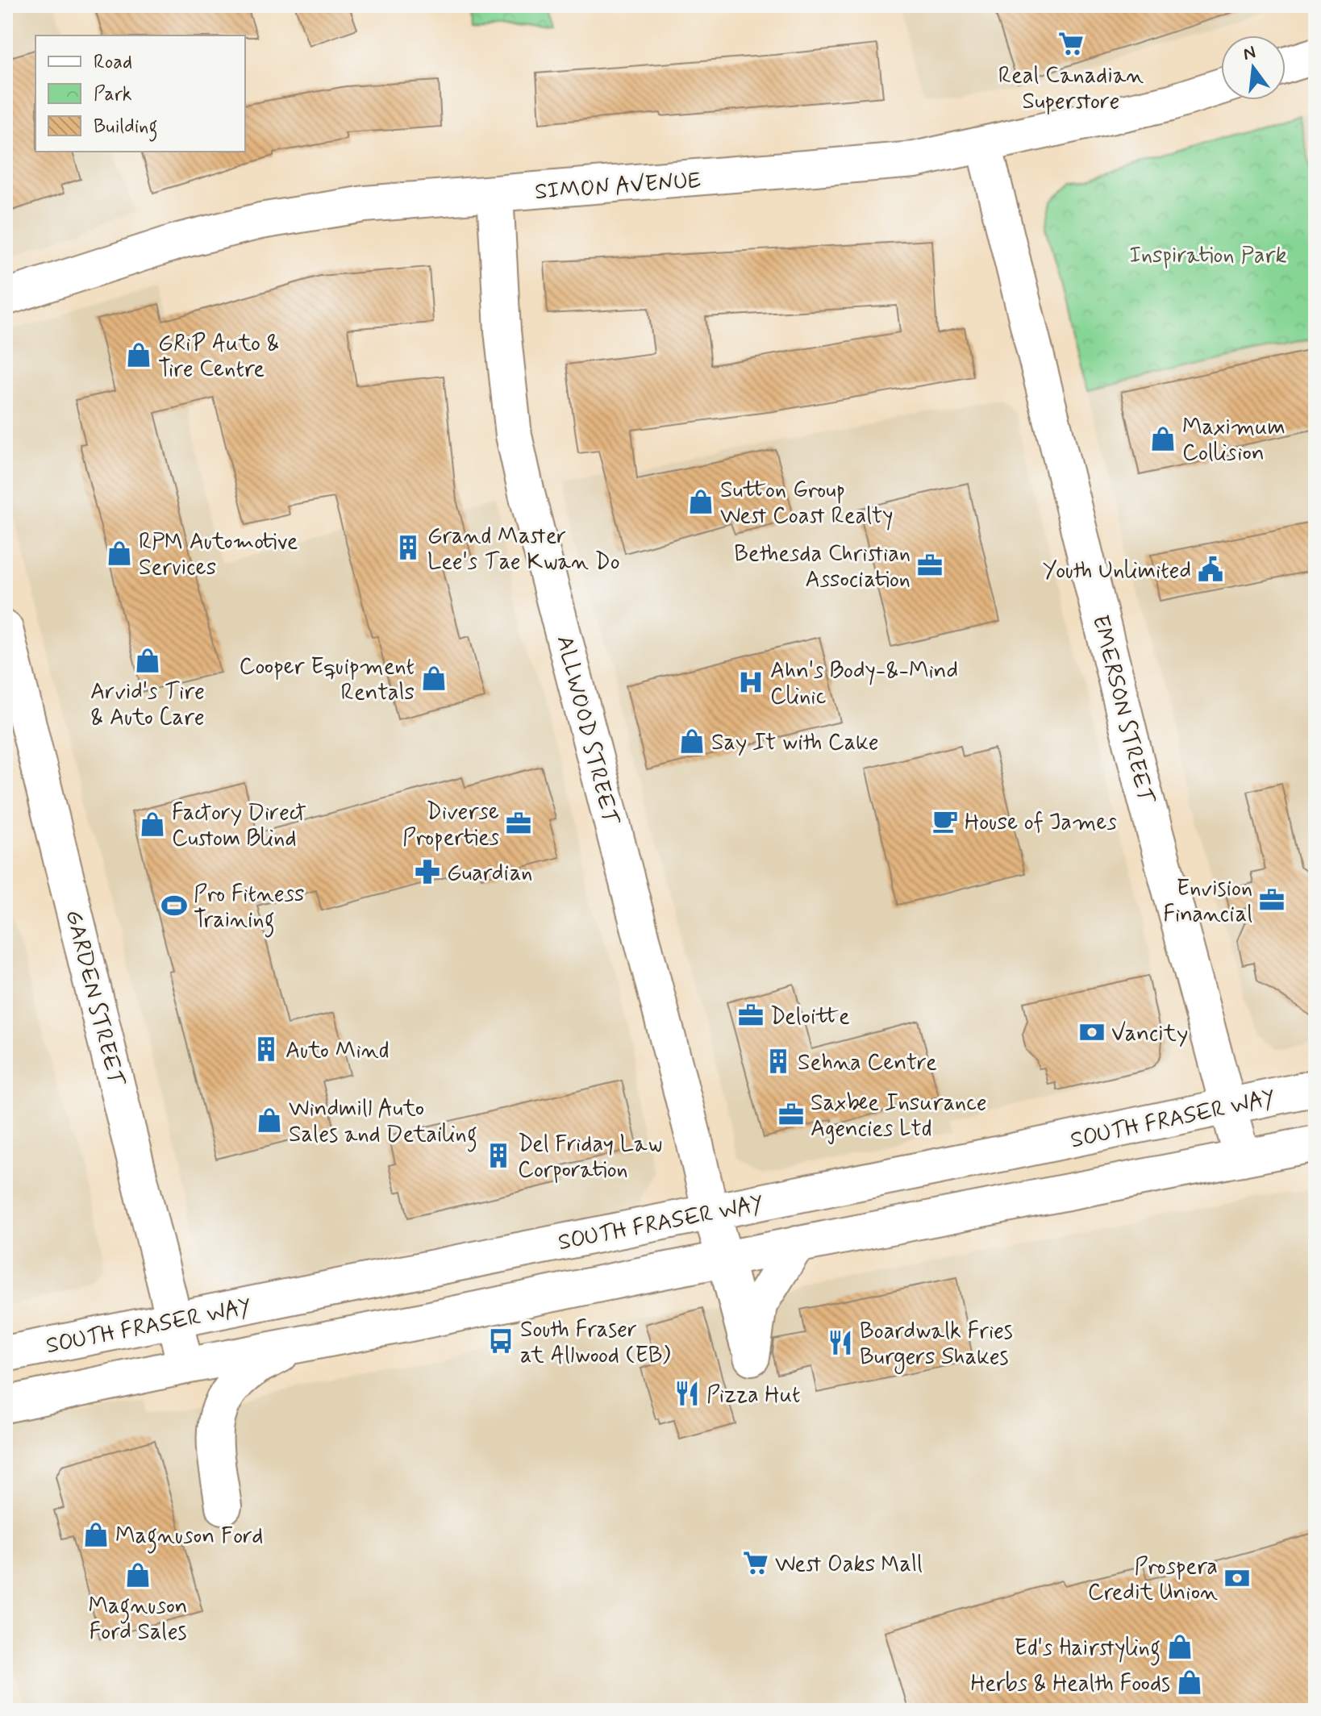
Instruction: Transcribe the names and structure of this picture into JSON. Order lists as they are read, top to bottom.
{
  "streets": {
    "street": [
      "SIMON AVENUE",
      "EMERSON STREET",
      "ALLWOOD STREET",
      "GARDEN STREET",
      "SOUTH FRASER WAY"
    ]
  },
  "crossings": [
    ["SIMON AVENUE", "EMERSON STREET"],
    ["SIMON AVENUE", "ALLWOOD STREET"],
    ["EMERSON STREET", "SOUTH FRASER WAY"],
    ["ALLWOOD STREET", "SOUTH FRASER WAY"],
    ["GARDEN STREET", "SOUTH FRASER WAY"]
  ],
  "parks": ["Inspiration Park"],
  "places": {
    "supermarket": ["Real Canadian Superstore", "West Oaks Mall"],
    "shop": [
      "GRiP Auto & Tire Centre",
      "Maximum Collision",
      "Sutton Group West Coast Realty",
      "RPM Automotive Services",
      "Arvid's Tire & Auto Care",
      "Cooper Equipment Rentals",
      "Say It with Cake",
      "Factory Direct Custom Blind",
      "Windmill Auto Sales and Detailing",
      "Magnuson Ford",
      "Magnuson Ford Sales",
      "Ed's Hairstyling",
      "Herbs & Health Foods"
    ],
    "building": [
      "Grand Master Lee's Tae Kwan Do",
      "Auto Mind",
      "Sehna Centre",
      "Del Friday Law Corporation"
    ],
    "office": [
      "Bethesda Christian Association",
      "Diverse Properties",
      "Envision Financial",
      "Deloitte",
      "Saxbee Insurance Agencies Ltd"
    ],
    "public building": ["Youth Unlimited"],
    "hospital": ["Ahn's Body-&-Mind Clinic"],
    "cafe": ["House of James"],
    "pharmacy": ["Guardian"],
    "sports": ["Pro Fitness Training"],
    "bank": ["Vancity", "Prospera Credit Union"],
    "bus stop": ["South Fraser at Allwood (EB)"],
    "restaurant": ["Boardwalk Fries Burgers Shakes", "Pizza Hut"]
  },
  "legend": ["Road", "Park", "Building"],
  "north": "top"
}
